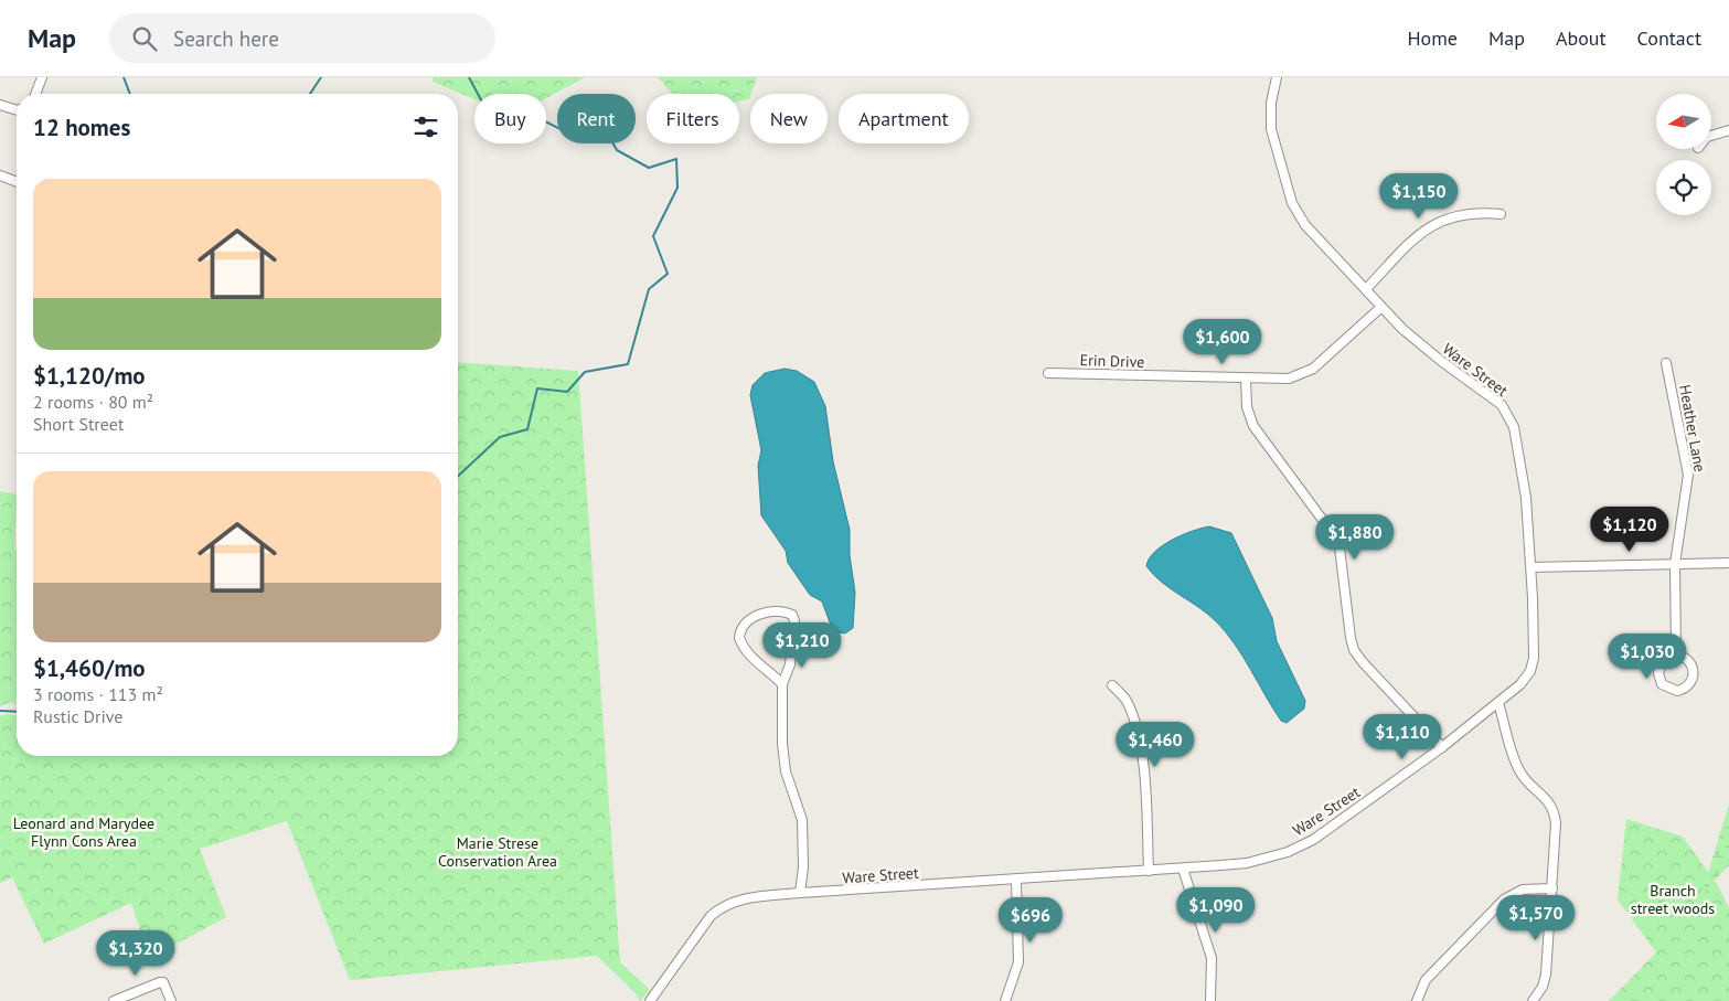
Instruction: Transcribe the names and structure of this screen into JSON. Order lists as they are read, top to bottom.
{
  "streets": {
    "street": ["Erin Drive", "Ware Street", "Heather Lane"]
  },
  "crossings": [
    ["Erin Drive", "Ware Street"]
  ],
  "parks": ["Leonard and Marydee Flynn Cons Area", "Marie Strese Conservation Area", "Branch street woods"],
  "north": "left",
  "page": {
    "header": "Map",
    "search": "Search here",
    "nav": [
      "Home",
      "Map",
      "About",
      "Contact"
    ],
    "chip": [
      "Buy",
      "Rent",
      "Filters",
      "New",
      "Apartment"
    ],
    "heading": "12 homes",
    "list": [
      {
        "name": "$1,120/mo",
        "note": "2 rooms · 80 m² · Short Street"
      },
      {
        "name": "$1,460/mo",
        "note": "3 rooms · 113 m² · Rustic Drive"
      }
    ],
    "price": [
      "$1,150",
      "$1,600",
      "$1,120",
      "$1,880",
      "$1,210",
      "$1,030",
      "$1,110",
      "$1,460",
      "$1,090",
      "$1,570",
      "$696",
      "$1,320"
    ]
  }
}
